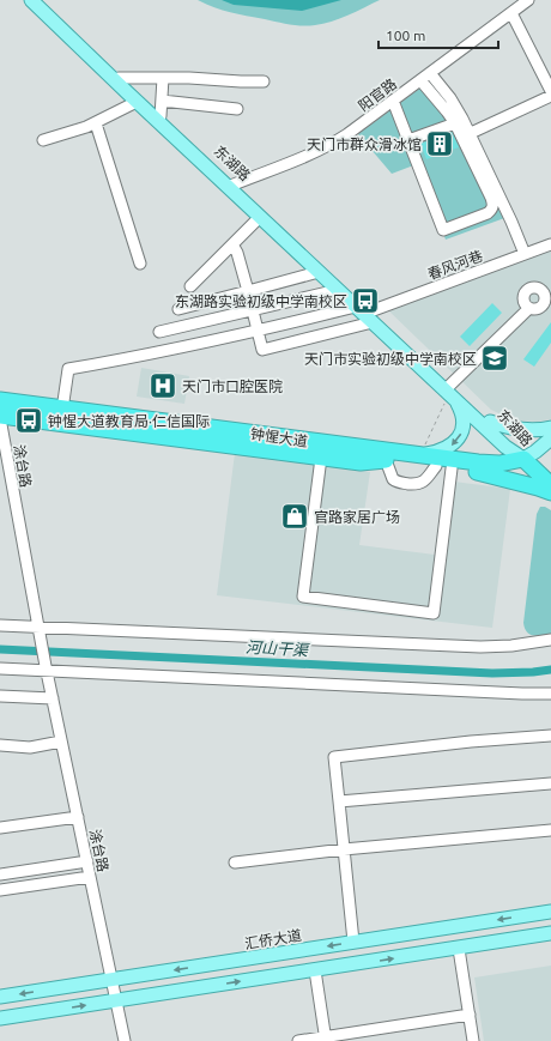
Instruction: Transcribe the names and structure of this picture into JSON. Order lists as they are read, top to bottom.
{
  "streets": {
    "highway": ["钟惺大道"],
    "main road": ["东湖路", "汇侨大道"],
    "street": ["阳官路", "春风河巷", "涂台路"]
  },
  "crossings": [
    ["阳官路", "东湖路"],
    ["东湖路", "春风河巷"],
    ["东湖路", "钟惺大道"],
    ["涂台路", "汇侨大道"]
  ],
  "water": ["河山干渠"],
  "places": {
    "building": ["天门市群众滑冰馆"],
    "bus stop": ["东湖路实验初级中学南校区", "钟惺大道教育局·仁信国际"],
    "school or university": ["天门市实验初级中学南校区"],
    "hospital": ["天门市口腔医院"],
    "shop": ["官路家居广场"]
  },
  "scale_bar": "100 m"
}
